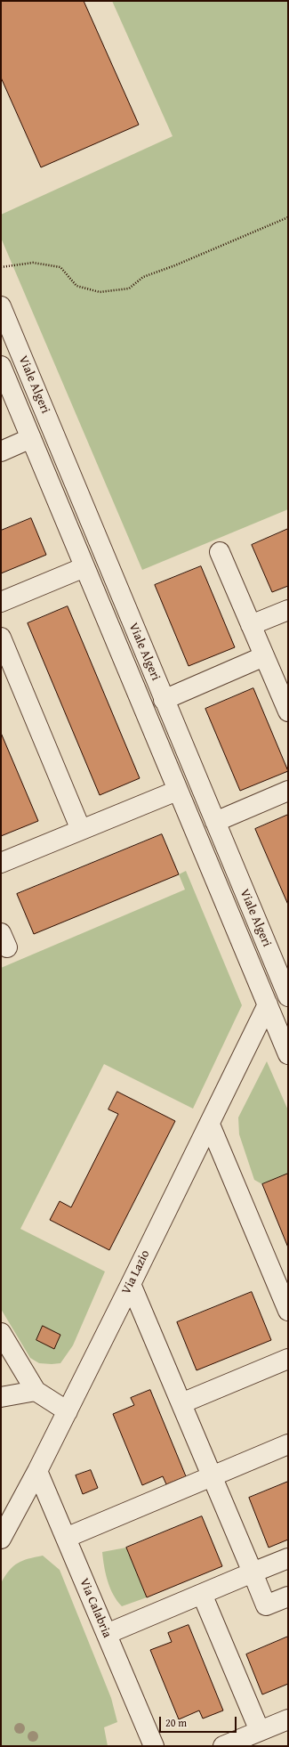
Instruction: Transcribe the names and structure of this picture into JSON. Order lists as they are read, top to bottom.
{
  "streets": {
    "street": ["Viale Algeri", "Via Lazio", "Via Calabria"]
  },
  "crossings": [
    ["Viale Algeri", "Via Lazio"],
    ["Via Lazio", "Via Calabria"]
  ],
  "scale_bar": "20 m"
}
